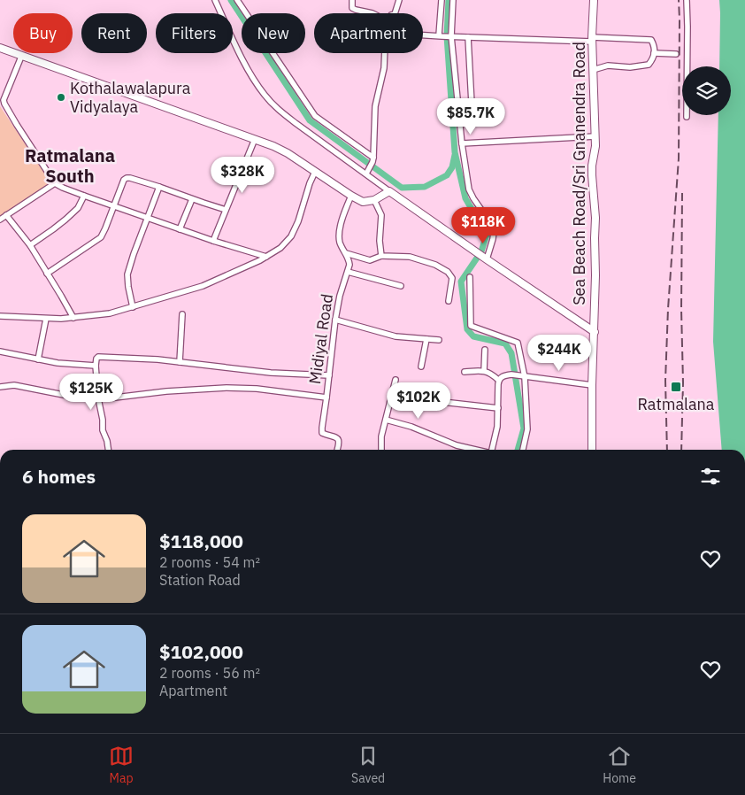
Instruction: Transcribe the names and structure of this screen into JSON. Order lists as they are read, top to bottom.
{
  "streets": {
    "street": ["Sea Beach Road/Sri Gnanendra Road", "Midiyal Road"]
  },
  "districts": ["Ratmalana South"],
  "places": {
    "other": ["Kothalawalapura Vidyalaya"],
    "transit": ["Ratmalana"]
  },
  "page": {
    "chip": [
      "Buy",
      "Rent",
      "Filters",
      "New",
      "Apartment"
    ],
    "price": [
      "$85.7K",
      "$328K",
      "$118K",
      "$244K",
      "$125K",
      "$102K"
    ],
    "heading": "6 homes",
    "list": [
      {
        "name": "$118,000",
        "note": "2 rooms · 54 m² · Station Road"
      },
      {
        "name": "$102,000",
        "note": "2 rooms · 56 m² · Apartment"
      }
    ],
    "tabs": ["Map", "Saved", "Home"]
  }
}
